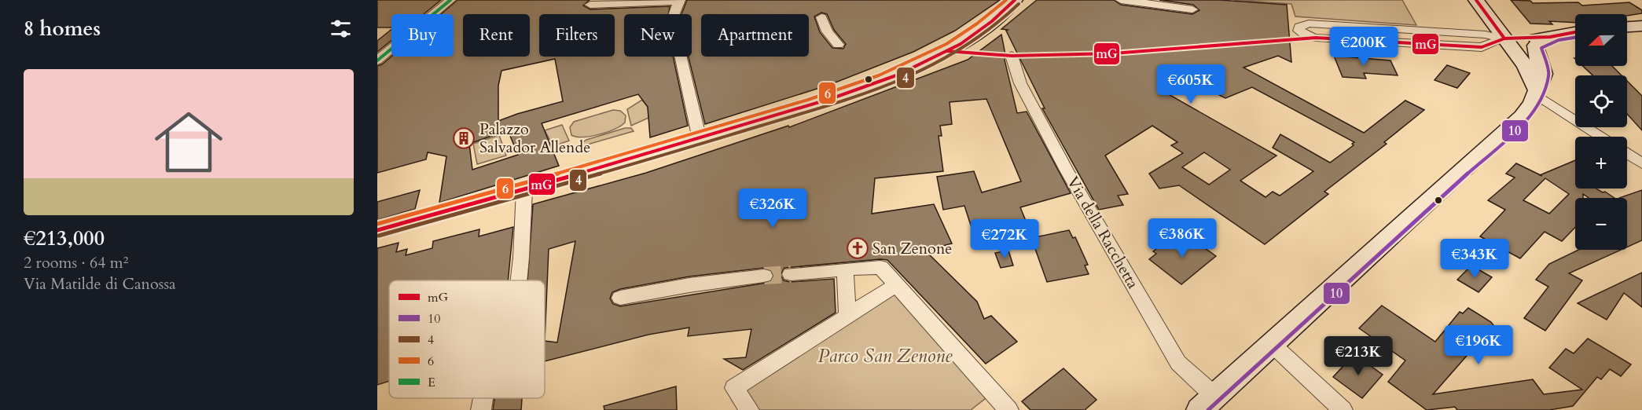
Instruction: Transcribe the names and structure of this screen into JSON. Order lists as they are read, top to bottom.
{
  "streets": {
    "street": ["Via della Racchetta"]
  },
  "parks": ["Parco San Zenone"],
  "places": {
    "building": ["Palazzo Salvador Allende"],
    "church": ["San Zenone"]
  },
  "lines": [
    "transit line mG",
    "transit line 6",
    "transit line E",
    "transit line 4",
    "transit line 10"
  ],
  "legend": [
    "mG",
    "10",
    "4",
    "6",
    "E"
  ],
  "north": "left",
  "page": {
    "heading": "8 homes",
    "map_buttons": ["+", "−"],
    "chip": [
      "Buy",
      "Rent",
      "Filters",
      "New",
      "Apartment"
    ],
    "price": [
      "€200K",
      "€605K",
      "€326K",
      "€386K",
      "€272K",
      "€343K",
      "€196K",
      "€213K"
    ],
    "list": [
      {
        "name": "€213,000",
        "note": "2 rooms · 64 m² · Via Matilde di Canossa"
      }
    ]
  }
}
